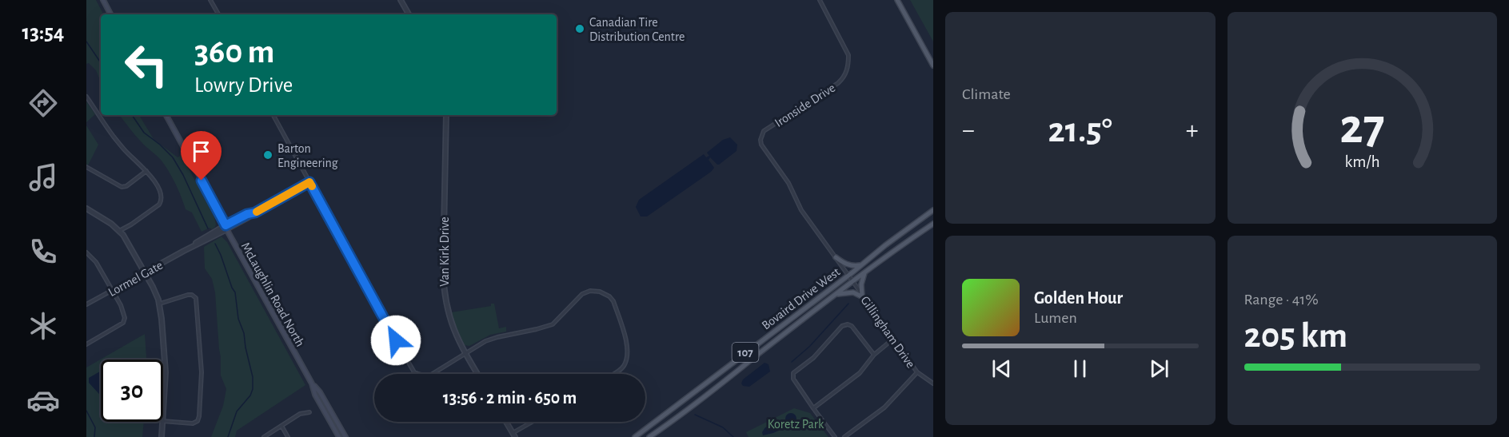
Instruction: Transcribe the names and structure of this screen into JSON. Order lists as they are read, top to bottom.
{
  "streets": {
    "main road": ["McLaughlin Road North", "Bovaird Drive West", "107"],
    "street": [
      "Ironside Drive",
      "Van Kirk Drive",
      "Lormel Gate",
      "Gillingham Drive"
    ]
  },
  "crossings": [
    ["Ironside Drive", "Bovaird Drive West"],
    ["Ironside Drive", "Gillingham Drive"],
    ["Lormel Gate", "McLaughlin Road North"],
    ["Bovaird Drive West", "Gillingham Drive"]
  ],
  "parks": ["Koretz Park"],
  "places": ["Canadian Tire Distribution Centre", "Barton Engineering"],
  "page": {
    "tabs": "13:54",
    "tile": [
      "Climate",
      ["Range · 41%", "205 km"]
    ],
    "turn": ["360 m", "Lowry Drive"],
    "heat": ["−", "21.5°", "+"],
    "song": ["Golden Hour", "Lumen"],
    "limit": "30",
    "trip": "13:56 · 2 min · 650 m",
    "gauge": ["27", "km/h"]
  }
}
